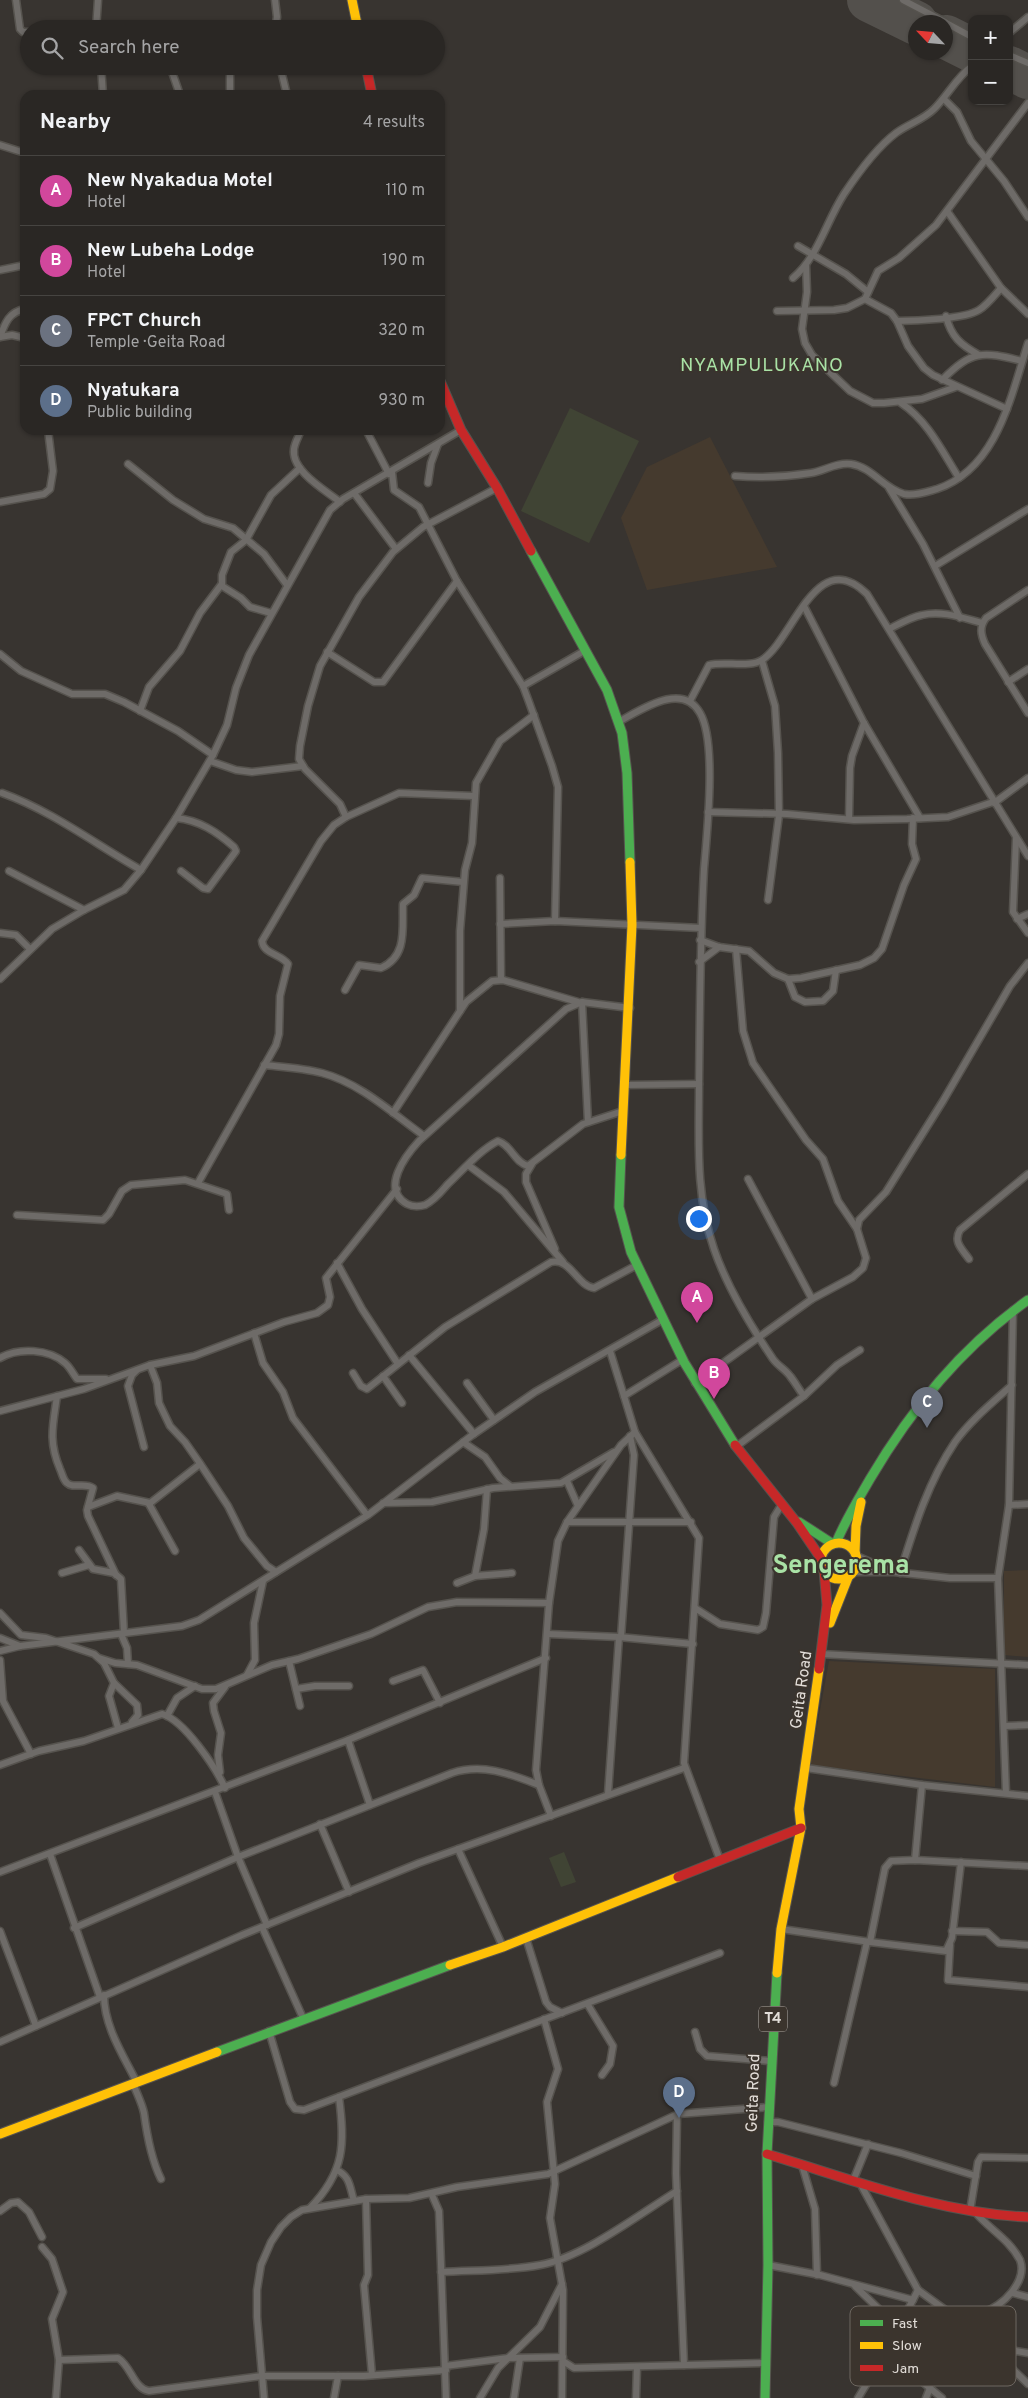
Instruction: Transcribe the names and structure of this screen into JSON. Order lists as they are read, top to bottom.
{
  "streets": {
    "main road": ["Geita Road", "T4"]
  },
  "districts": ["NYAMPULUKANO", "Sengerema"],
  "legend": ["Fast", "Slow", "Jam"],
  "north": "top left",
  "page": {
    "map_buttons": ["+", "−"],
    "search": "Search here",
    "heading": ["Nearby", "4 results"],
    "list": [
      {
        "mark": "A",
        "name": "New Nyakadua Motel",
        "note": "Hotel",
        "value": "110 m"
      },
      {
        "mark": "B",
        "name": "New Lubeha Lodge",
        "note": "Hotel",
        "value": "190 m"
      },
      {
        "mark": "C",
        "name": "FPCT Church",
        "note": "Temple · Geita Road",
        "value": "320 m"
      },
      {
        "mark": "D",
        "name": "Nyatukara",
        "note": "Public building",
        "value": "930 m"
      }
    ],
    "pins": [
      "A",
      "B",
      "C",
      "D"
    ]
  }
}
